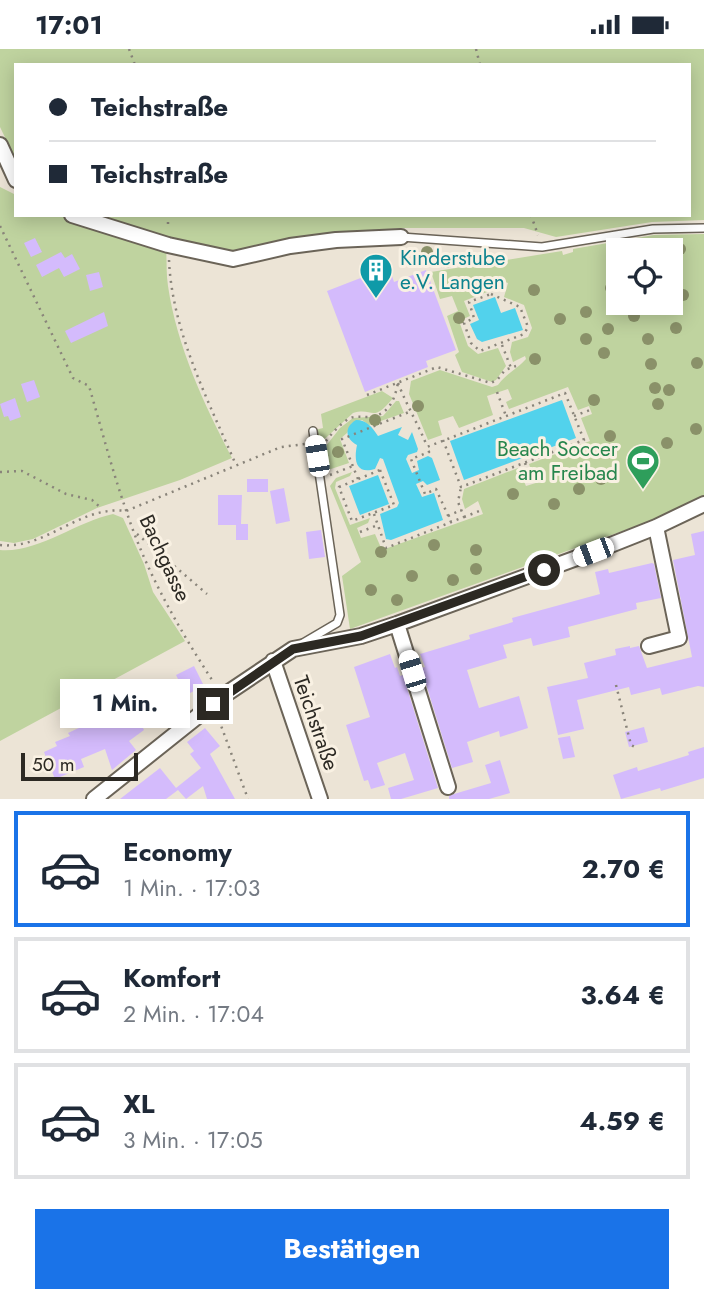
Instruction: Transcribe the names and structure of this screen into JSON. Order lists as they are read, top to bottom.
{
  "streets": {
    "street": ["Teichstraße"],
    "path": ["Bachgasse"]
  },
  "crossings": [
    ["Bachgasse", "Teichstraße"]
  ],
  "places": {
    "building": ["Kinderstube e.V. Langen"],
    "sports": ["Beach Soccer am Freibad"]
  },
  "scale_bar": "50 m",
  "page": {
    "status": "17:01",
    "banner": ["Teichstraße", "Teichstraße"],
    "bubble": "1 Min.",
    "scale": "50 m",
    "list": [
      {
        "name": "Economy",
        "note": "1 Min. · 17:03",
        "value": "2.70 €"
      },
      {
        "name": "Komfort",
        "note": "2 Min. · 17:04",
        "value": "3.64 €"
      },
      {
        "name": "XL",
        "note": "3 Min. · 17:05",
        "value": "4.59 €"
      }
    ],
    "buttons": "Bestätigen"
  }
}
